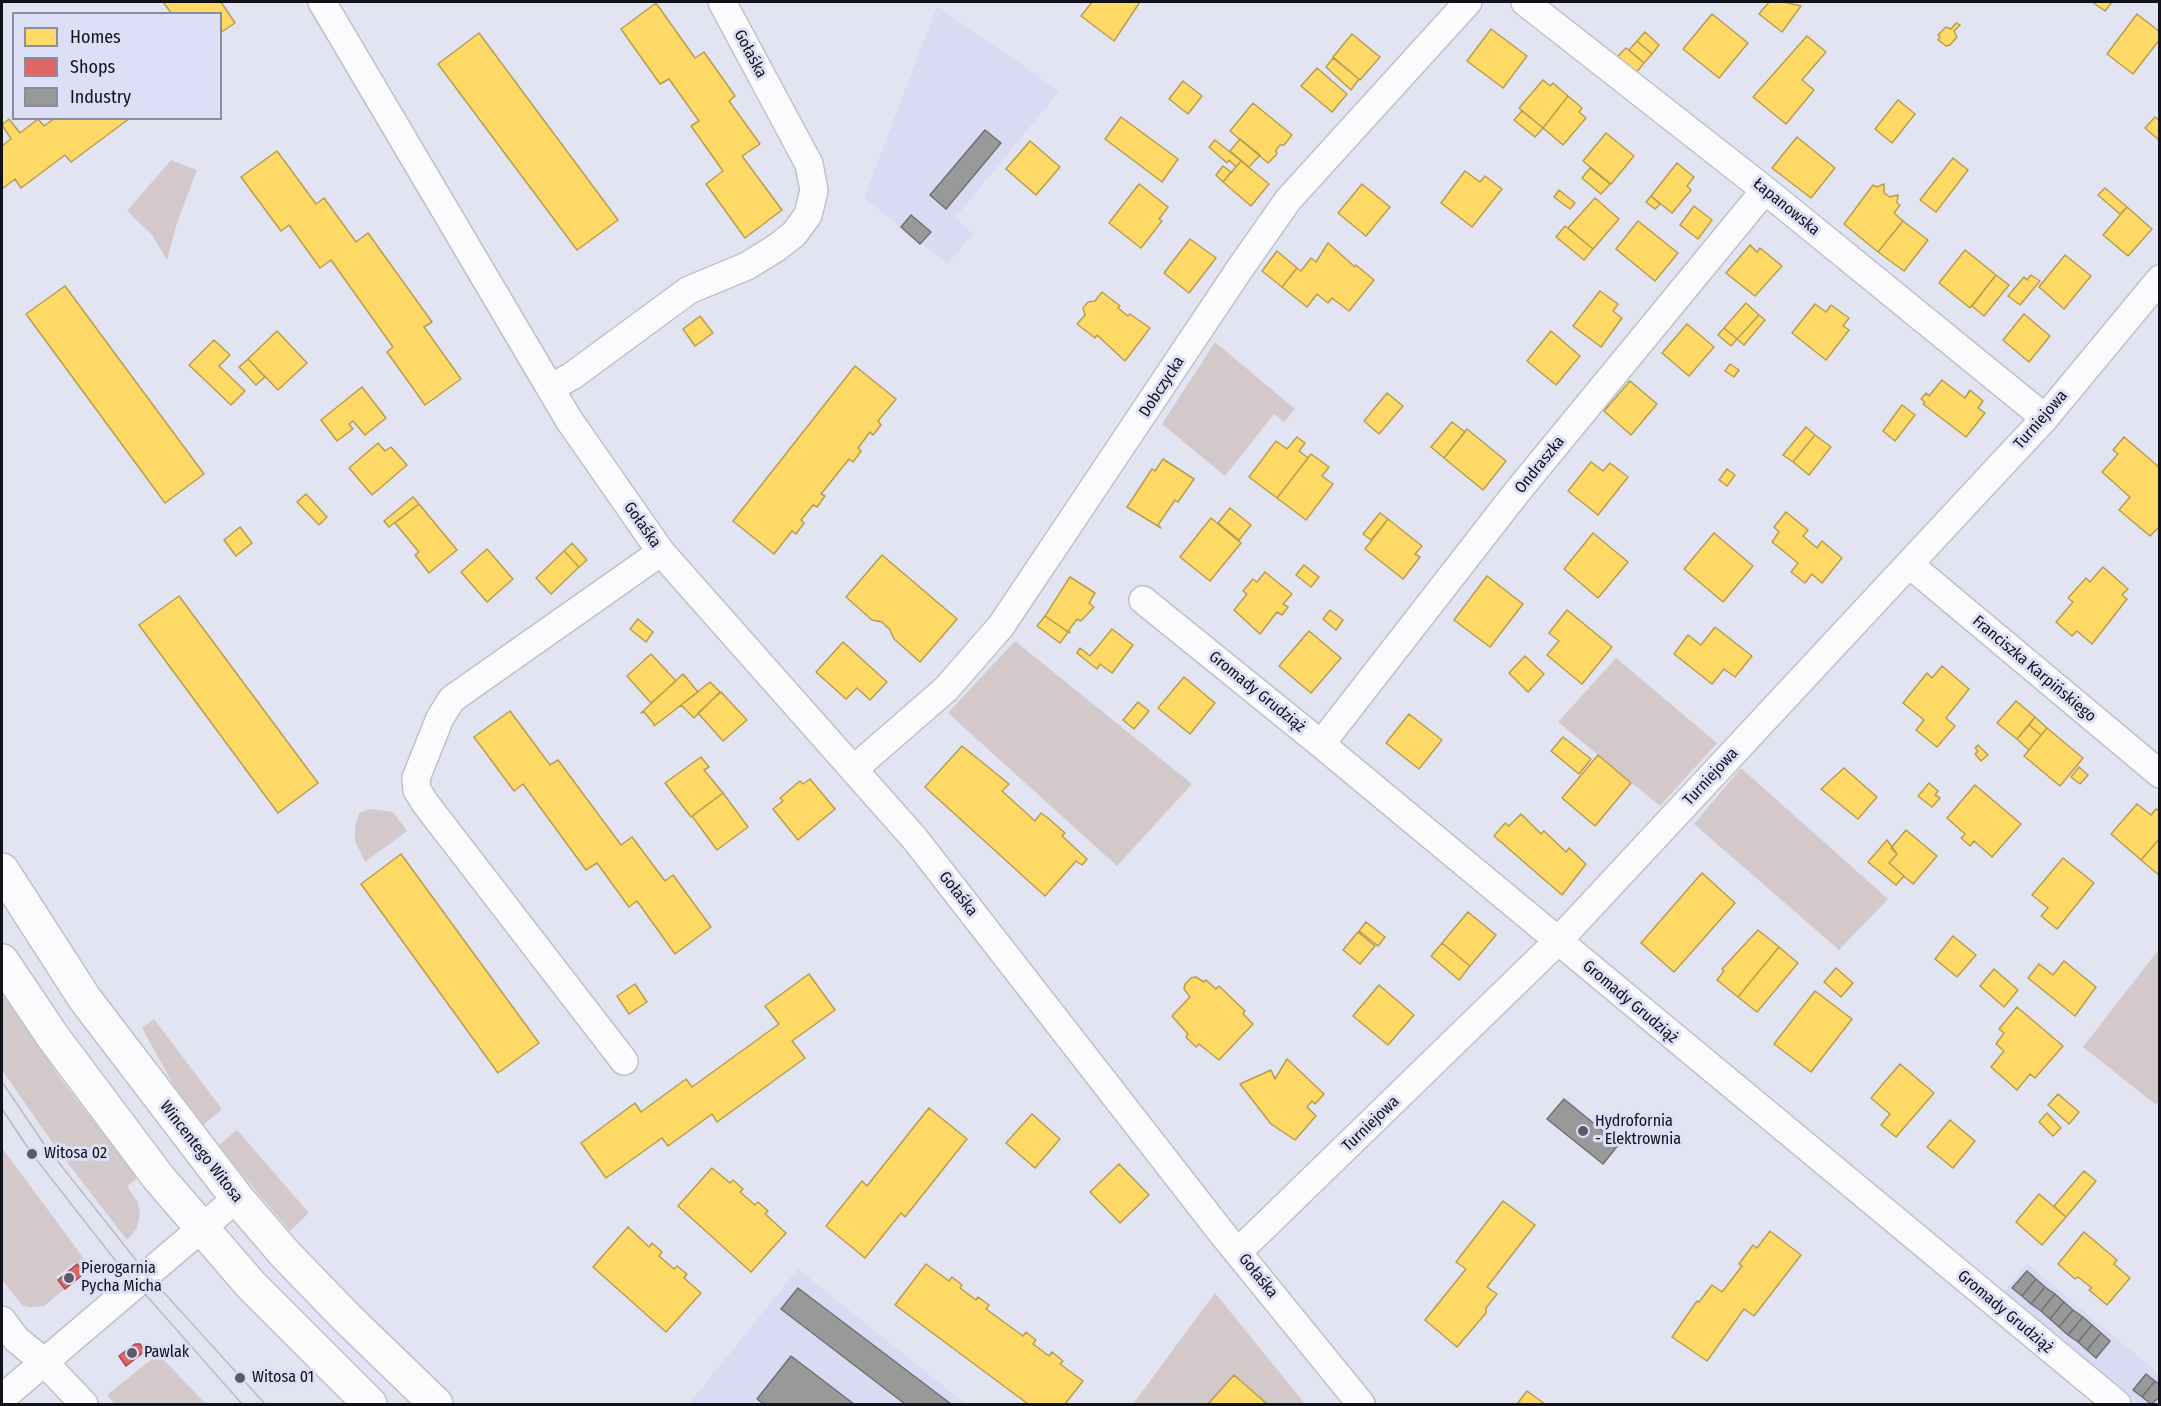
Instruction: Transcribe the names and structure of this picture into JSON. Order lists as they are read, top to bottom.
{
  "streets": {
    "main road": ["Wincentego Witosa"],
    "street": [
      "Gołaśka",
      "Łapanowska",
      "Dobczycka",
      "Turniejowa",
      "Ondraszka",
      "Franciszka Karpińskiego",
      "Gromady Grudziąż"
    ]
  },
  "crossings": [
    ["Gołaśka", "Dobczycka"],
    ["Gołaśka", "Turniejowa"],
    ["Łapanowska", "Turniejowa"],
    ["Łapanowska", "Ondraszka"],
    ["Turniejowa", "Franciszka Karpińskiego"],
    ["Turniejowa", "Gromady Grudziąż"],
    ["Ondraszka", "Gromady Grudziąż"]
  ],
  "places": [
    "Hydrofornia - Elektrownia",
    "Witosa 02",
    "Pierogarnia Pycha Micha",
    "Pawlak",
    "Witosa 01"
  ],
  "legend": ["Homes", "Shops", "Industry"]
}
